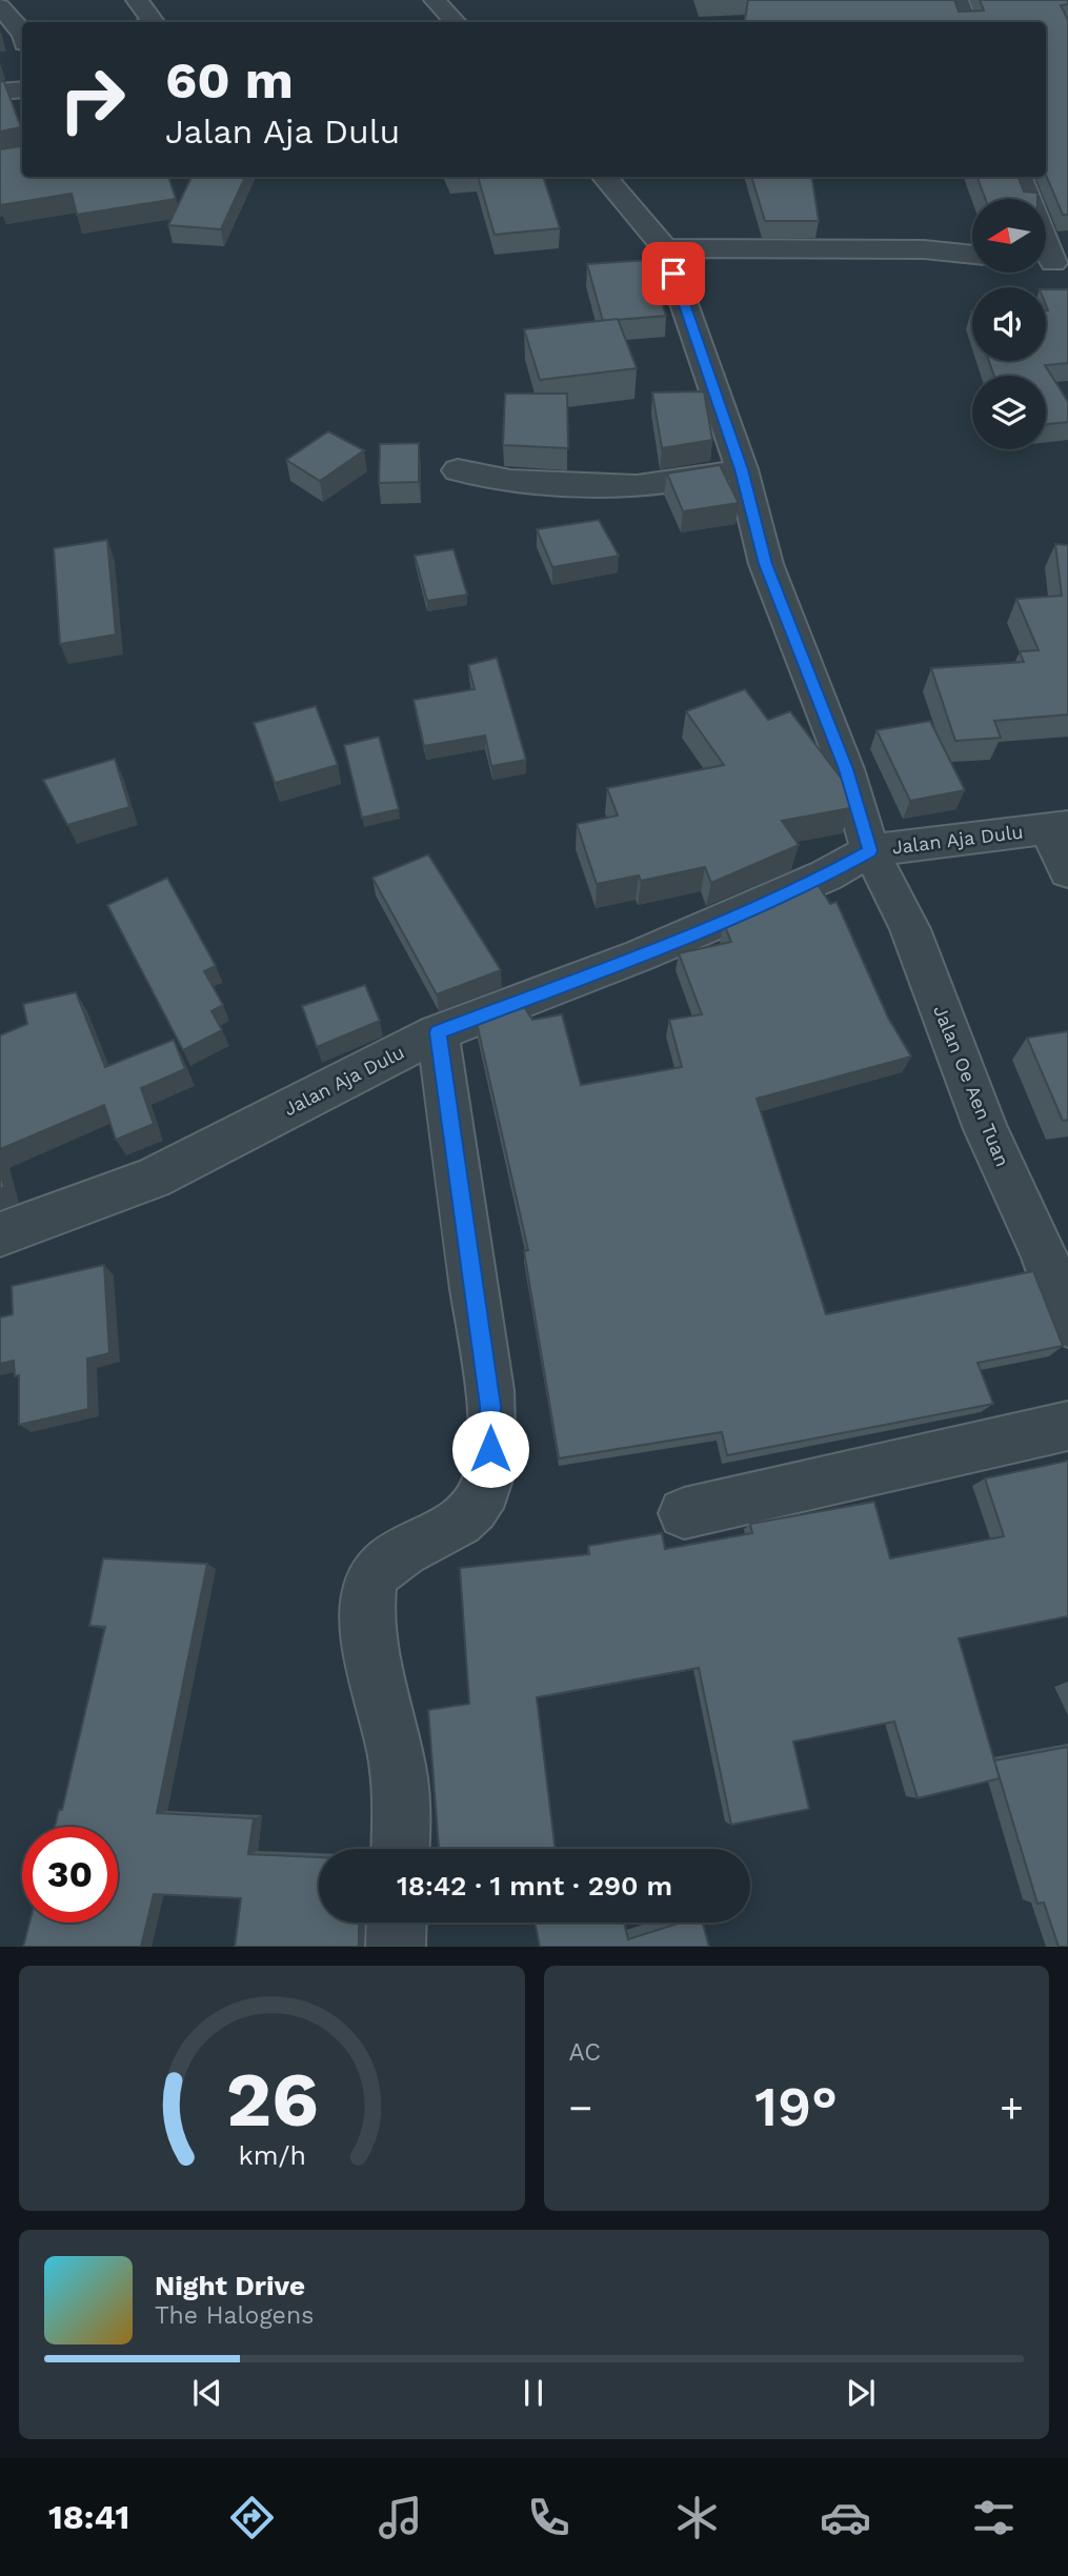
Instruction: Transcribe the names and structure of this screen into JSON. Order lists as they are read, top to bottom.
{
  "streets": {
    "street": ["Jalan Aja Dulu", "Jalan Oe Aen Tuan"]
  },
  "crossings": [
    ["Jalan Aja Dulu", "Jalan Oe Aen Tuan"]
  ],
  "north": "left",
  "page": {
    "turn": ["60 m", "Jalan Aja Dulu"],
    "limit": "30",
    "trip": "18:42 · 1 mnt · 290 m",
    "tile": "AC",
    "heat": ["−", "19°", "+"],
    "song": ["Night Drive", "The Halogens"],
    "tabs": "18:41",
    "gauge": ["26", "km/h"]
  }
}
